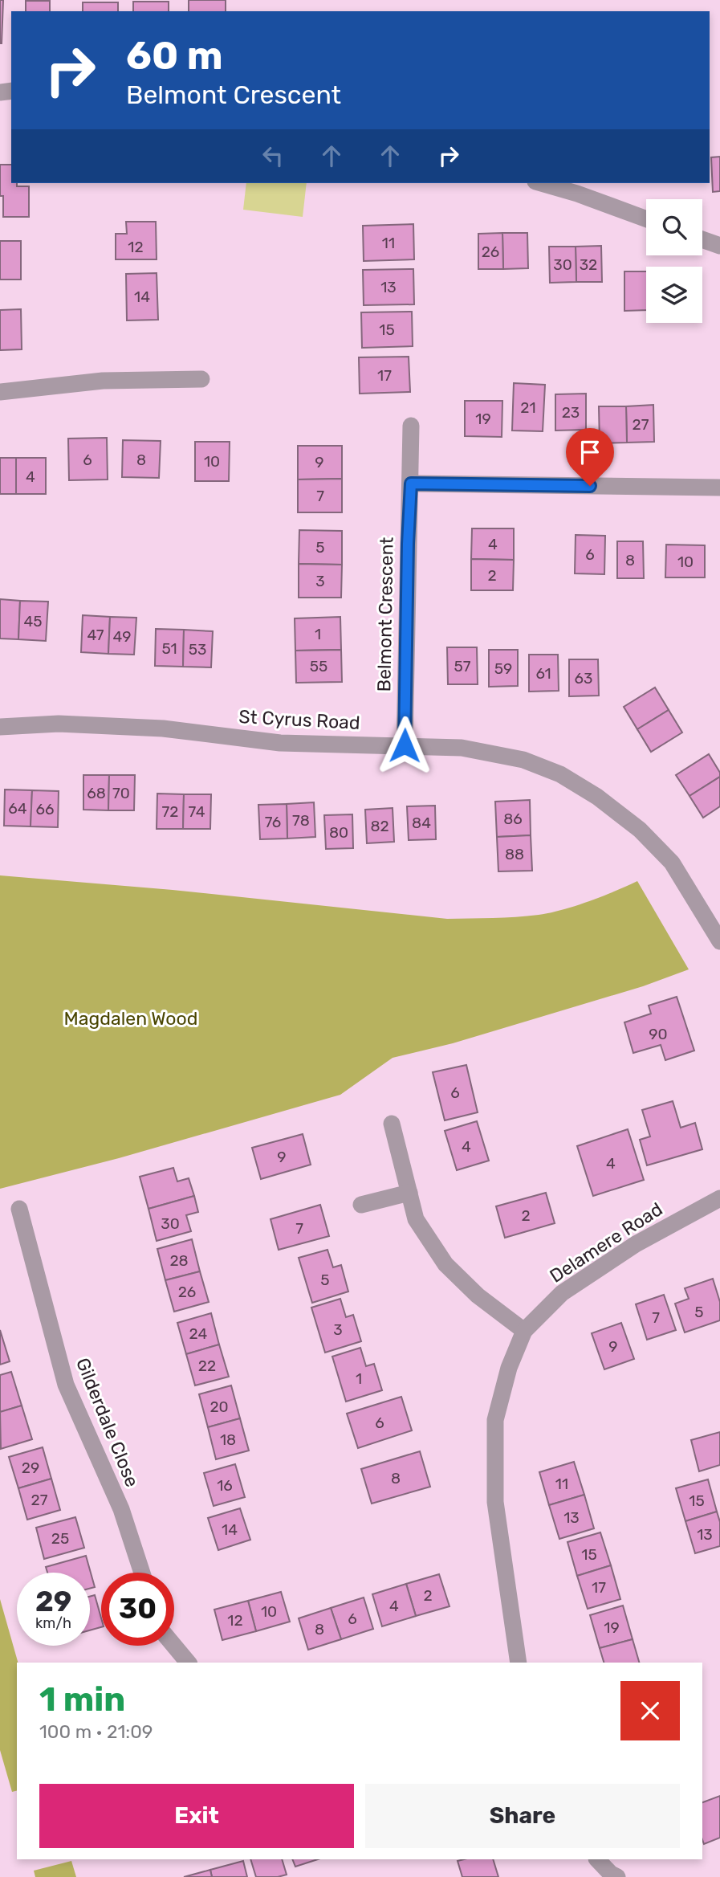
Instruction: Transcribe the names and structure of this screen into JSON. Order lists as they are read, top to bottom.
{
  "streets": {
    "street": [
      "Belmont Crescent",
      "St Cyrus Road",
      "Delamere Road",
      "Gilderdale Close"
    ]
  },
  "crossings": [
    ["Belmont Crescent", "St Cyrus Road"]
  ],
  "parks": ["Magdalen Wood"],
  "house_numbers": [
    "11",
    "12",
    "26",
    "30",
    "32",
    "13",
    "14",
    "15",
    "17",
    "21",
    "23",
    "19",
    "27",
    "6",
    "8",
    "10",
    "9",
    "4",
    "7",
    "4",
    "5",
    "6",
    "8",
    "10",
    "2",
    "3",
    "45",
    "1",
    "47",
    "49",
    "51",
    "53",
    "55",
    "57",
    "59",
    "61",
    "63",
    "68",
    "70",
    "64",
    "66",
    "72",
    "74",
    "86",
    "78",
    "76",
    "84",
    "82",
    "80",
    "88",
    "90",
    "6",
    "4",
    "9",
    "4",
    "2",
    "30",
    "7",
    "28",
    "5",
    "26",
    "5",
    "7",
    "3",
    "24",
    "9",
    "22",
    "1",
    "20",
    "6",
    "18",
    "29",
    "8",
    "11",
    "16",
    "27",
    "15",
    "13",
    "14",
    "13",
    "25",
    "15",
    "17",
    "2",
    "4",
    "10",
    "6",
    "12",
    "19",
    "8"
  ],
  "page": {
    "turn": ["60 m", "Belmont Crescent"],
    "speed": "29 km/h",
    "limit": "30",
    "heading": ["1 min", "100 m · 21:09"],
    "buttons": ["Exit", "Share"]
  }
}
